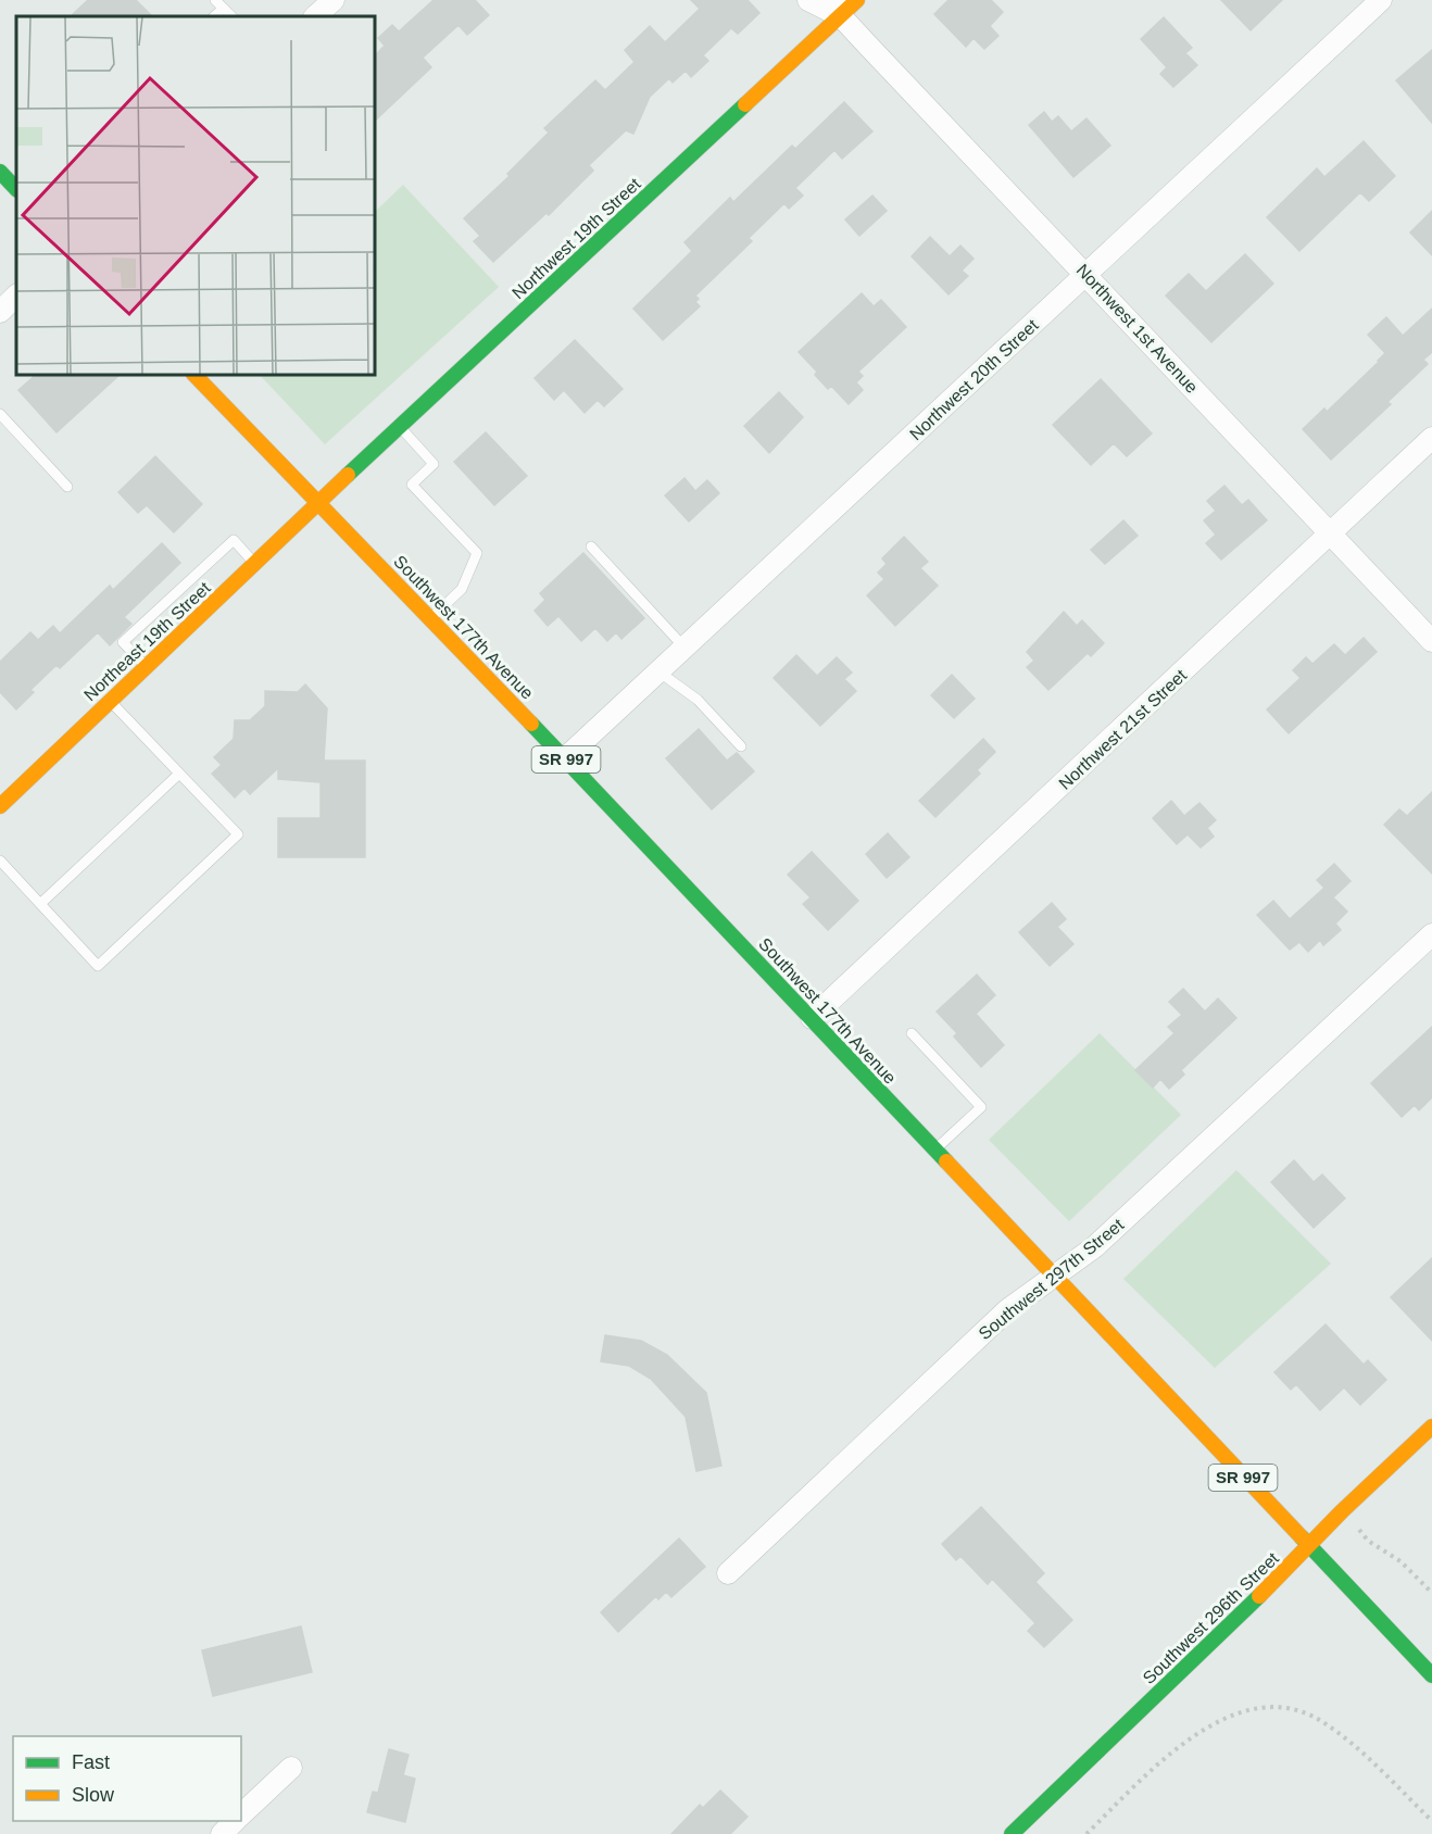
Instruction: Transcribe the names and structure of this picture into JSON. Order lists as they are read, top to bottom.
{
  "streets": {
    "main road": [
      "Northwest 19th Street",
      "Southwest 177th Avenue",
      "Northeast 19th Street",
      "SR 997",
      "Southwest 296th Street"
    ],
    "street": [
      "Northwest 1st Avenue",
      "Northwest 20th Street",
      "Northwest 21st Street",
      "Southwest 297th Street"
    ]
  },
  "crossings": [
    ["Northwest 19th Street", "Northwest 1st Avenue"],
    ["Northwest 19th Street", "Southwest 177th Avenue"],
    ["Northwest 19th Street", "Northeast 19th Street"],
    ["Northwest 1st Avenue", "Northwest 20th Street"],
    ["Northwest 1st Avenue", "Northwest 21st Street"],
    ["Northwest 20th Street", "Southwest 177th Avenue"],
    ["Southwest 177th Avenue", "Northeast 19th Street"],
    ["Southwest 177th Avenue", "Northwest 21st Street"],
    ["Southwest 177th Avenue", "Southwest 297th Street"],
    ["Southwest 177th Avenue", "Southwest 296th Street"]
  ],
  "legend": ["Fast", "Slow"]
}
